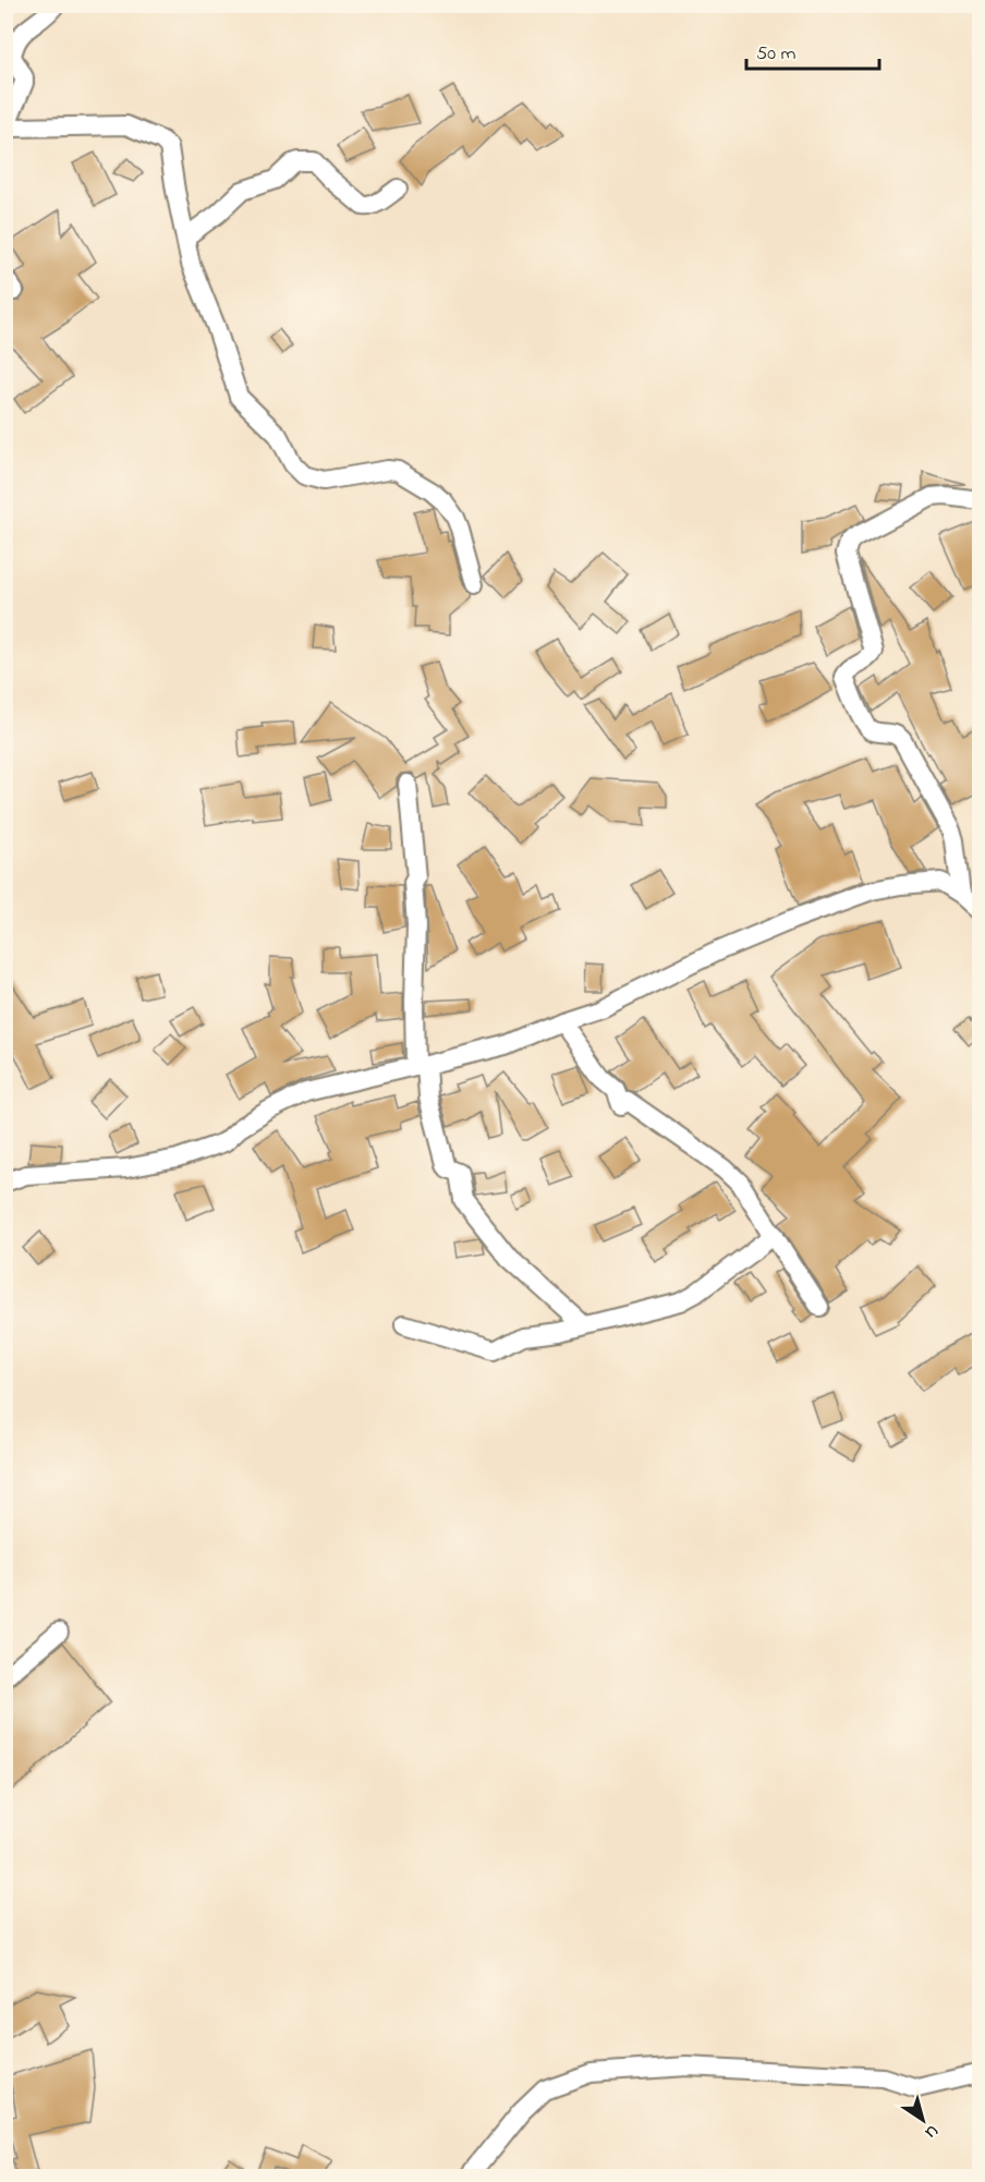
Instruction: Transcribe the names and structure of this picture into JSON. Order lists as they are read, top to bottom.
{
  "scale_bar": "50 m",
  "north": "bottom right"
}
